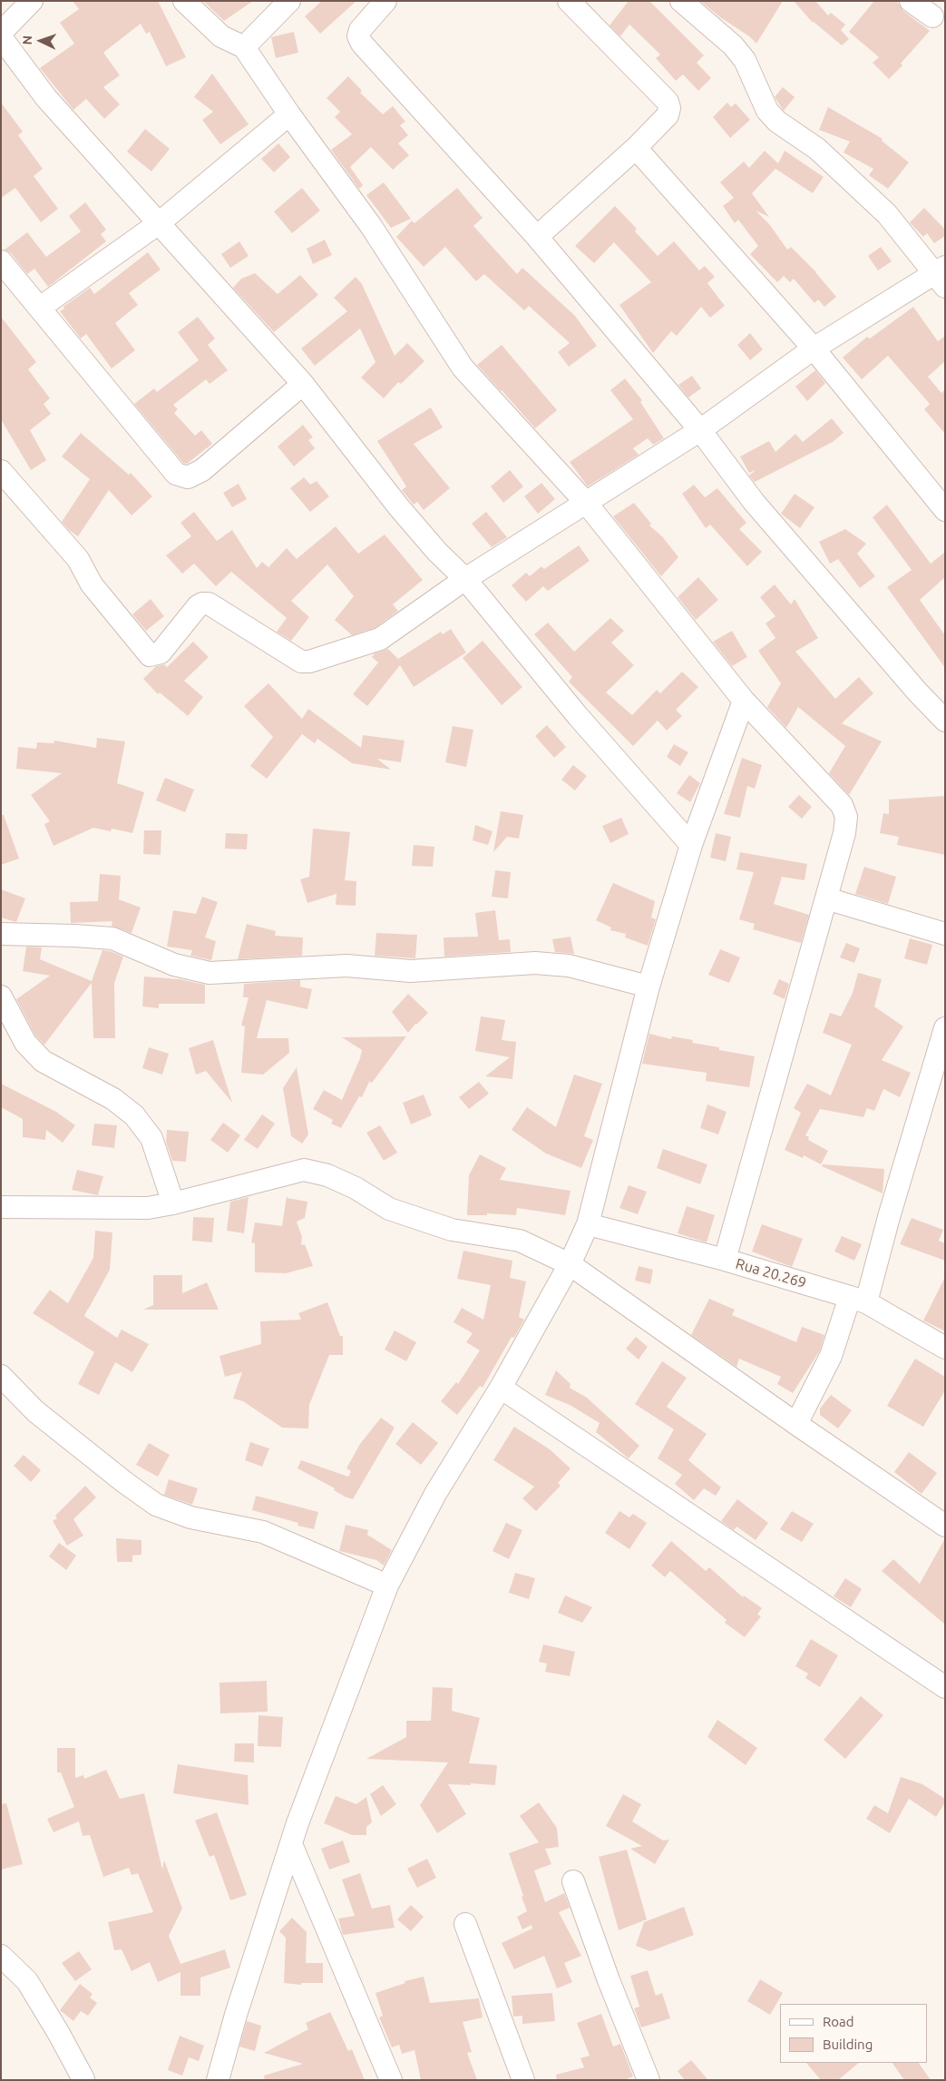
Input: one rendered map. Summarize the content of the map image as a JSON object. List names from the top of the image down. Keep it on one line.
{"streets":{"street":["Rua 20.269"]},"legend":["Road","Building"],"north":"left"}
